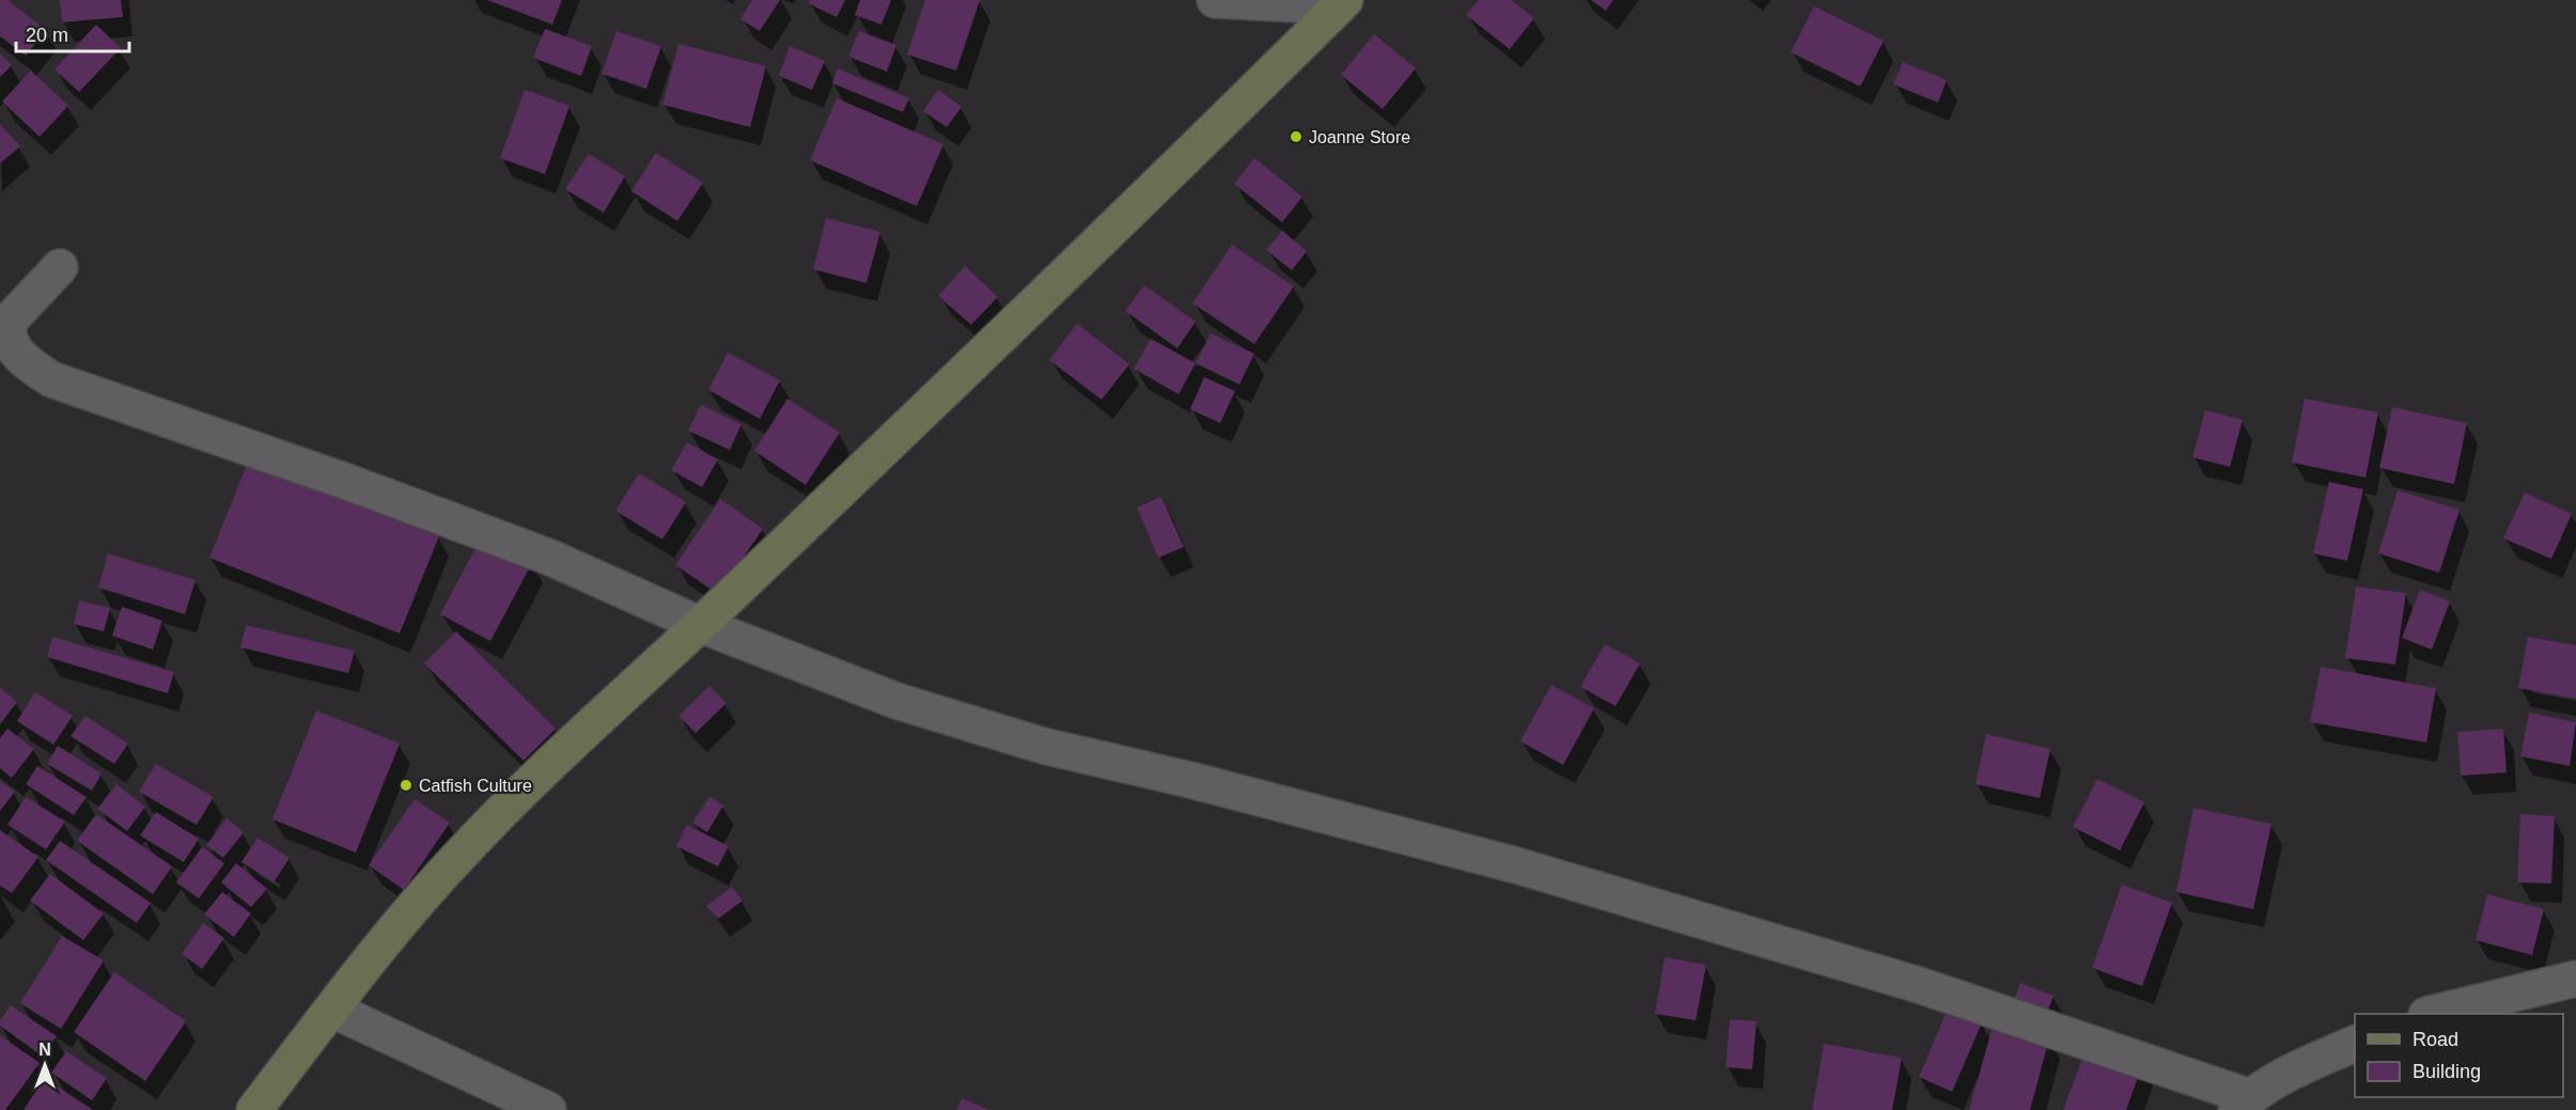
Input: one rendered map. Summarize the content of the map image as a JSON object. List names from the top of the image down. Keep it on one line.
{"places":["Joanne Store","Catfish Culture"],"legend":["Road","Building"],"scale_bar":"20 m","north":"top"}
